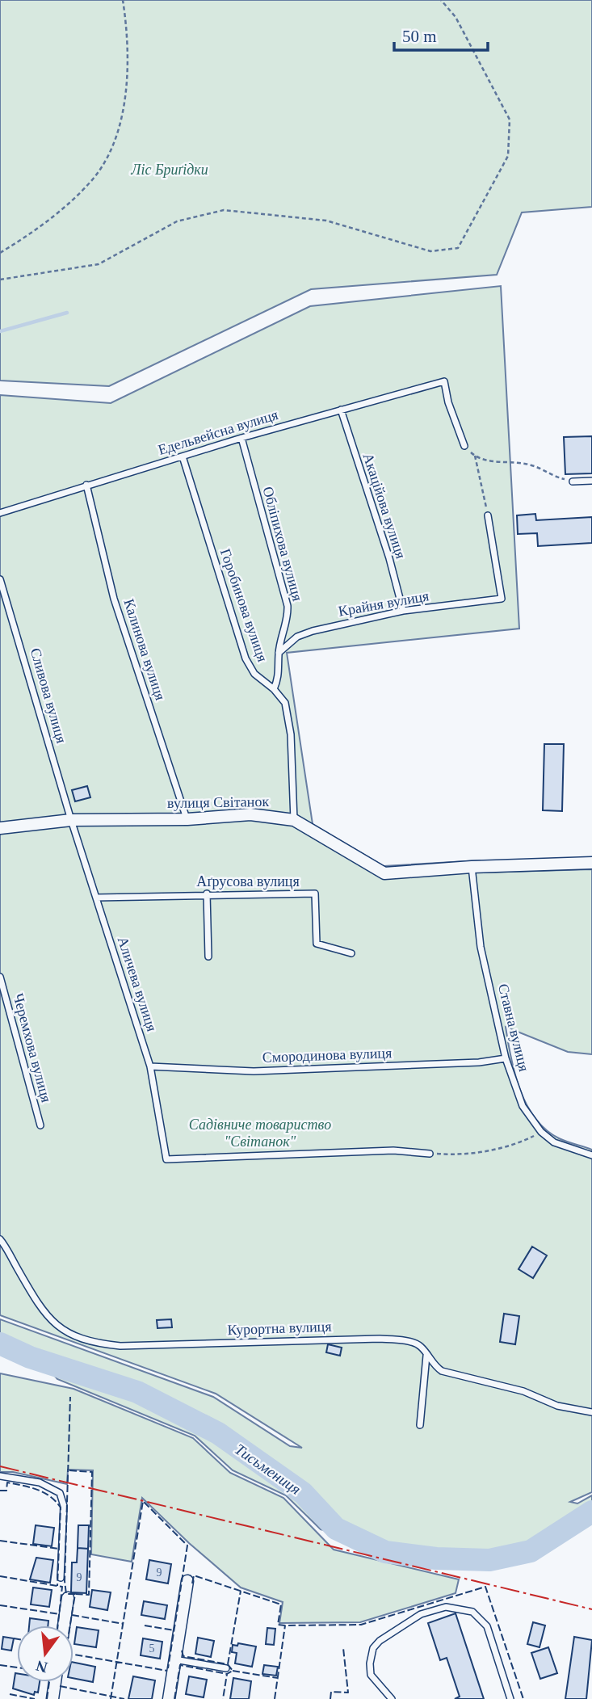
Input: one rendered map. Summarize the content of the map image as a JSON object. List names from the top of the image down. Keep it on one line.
{"streets":{"street":["вулиця Світанок"],"lane":["Едельвейсна вулиця","Акаційова вулиця","Обліпихова вулиця","Крайня вулиця","Горобинова вулиця","Калинова вулиця","Сливова вулиця","Аґрусова вулиця","Аличева вулиця","Ставна вулиця","Черемхова вулиця","Смородинова вулиця","Курортна вулиця"]},"crossings":[["Едельвейсна вулиця","Акаційова вулиця"],["Едельвейсна вулиця","Обліпихова вулиця"],["Едельвейсна вулиця","Горобинова вулиця"],["Едельвейсна вулиця","Калинова вулиця"],["Акаційова вулиця","Крайня вулиця"],["Обліпихова вулиця","Крайня вулиця"],["Обліпихова вулиця","Горобинова вулиця"],["Горобинова вулиця","вулиця Світанок"],["Калинова вулиця","вулиця Світанок"],["Сливова вулиця","вулиця Світанок"],["Сливова вулиця","Аличева вулиця"],["вулиця Світанок","Аличева вулиця"],["вулиця Світанок","Ставна вулиця"],["Аґрусова вулиця","Аличева вулиця"],["Аличева вулиця","Смородинова вулиця"],["Ставна вулиця","Смородинова вулиця"]],"water":["Тисьмениця"],"parks":["Ліс Бриґідки","Садівниче товариство \"Світанок\""],"house_numbers":["9","9","5"],"scale_bar":"50 m","north":"bottom"}
